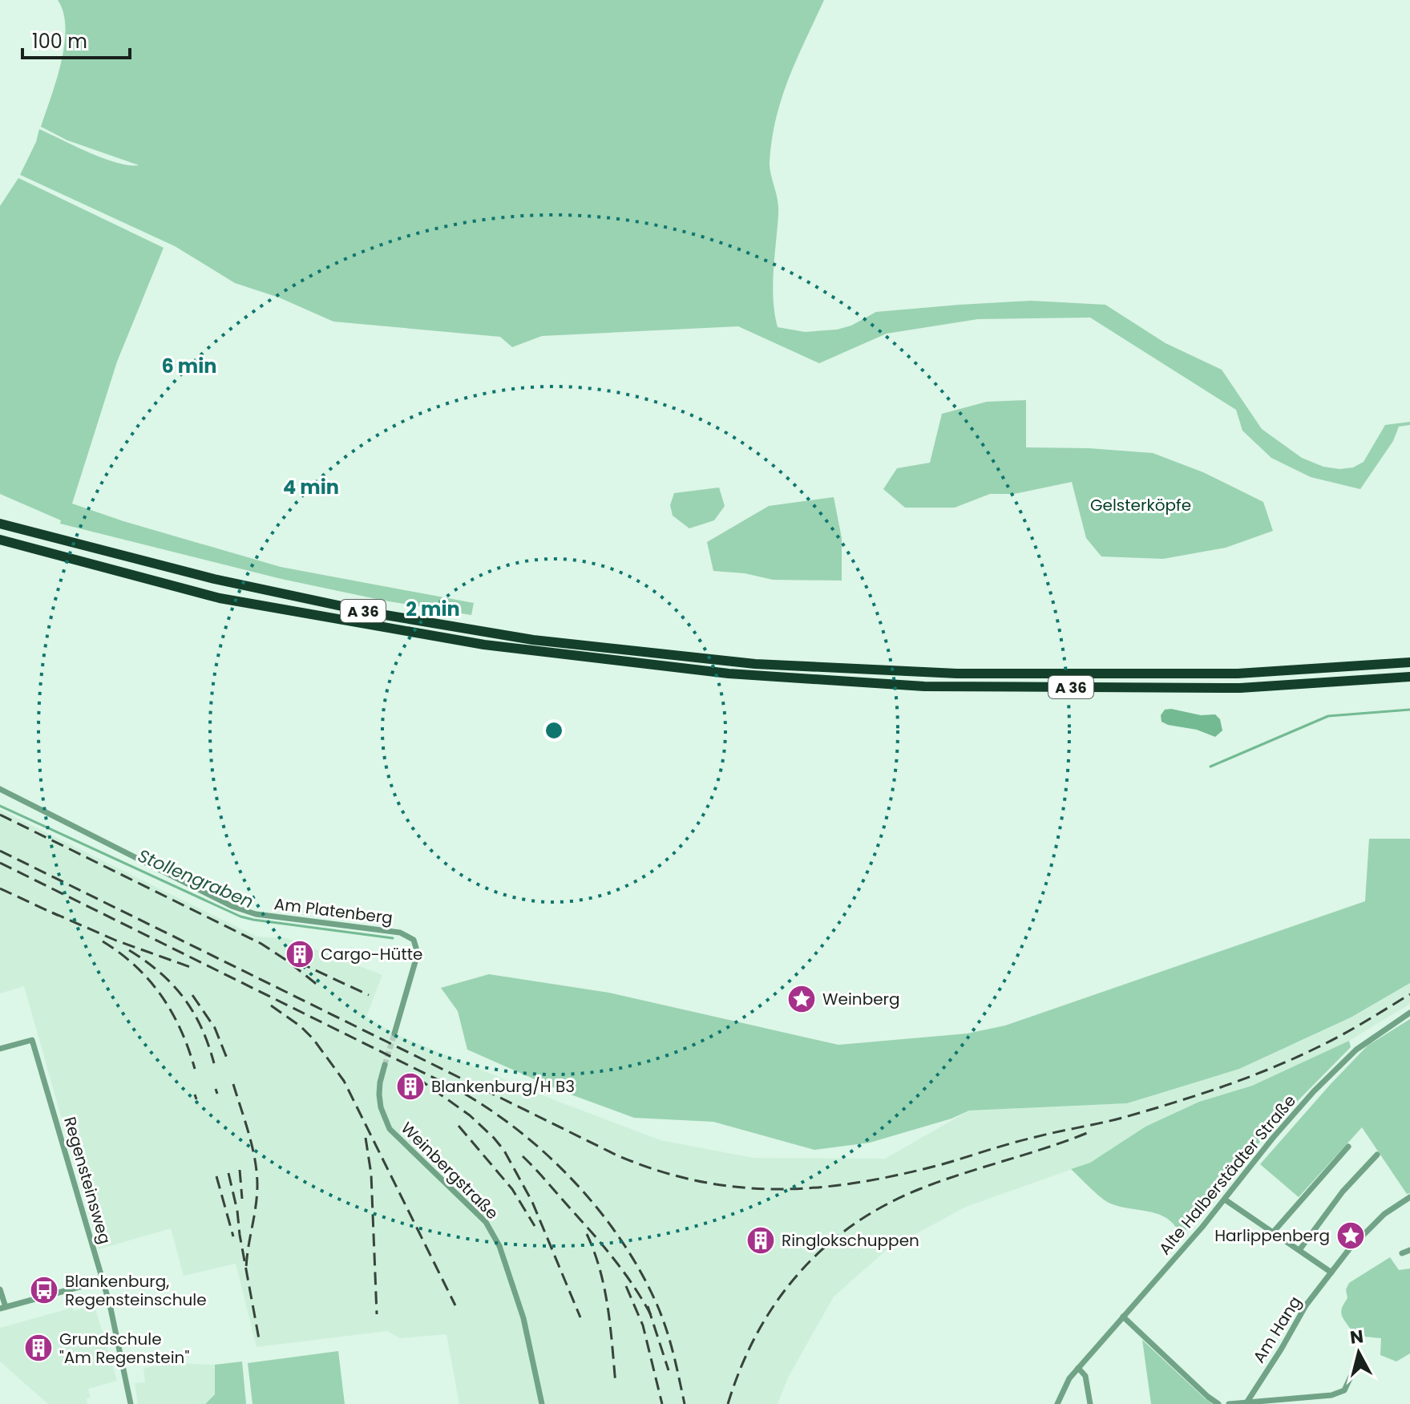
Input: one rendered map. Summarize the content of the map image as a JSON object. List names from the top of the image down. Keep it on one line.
{"streets":{"highway":["A 36"],"street":["Am Platenberg","Weinbergstraße","Alte Halberstädter Straße","Regensteinsweg","Am Hang"]},"water":["Stollengraben"],"parks":["Gelsterköpfe"],"places":{"building":["Cargo-Hütte","Blankenburg/H B3","Ringlokschuppen","Grundschule \"Am Regenstein\""],"place":["Weinberg","Harlippenberg"],"bus stop":["Blankenburg, Regensteinschule"]},"scale_bar":"100 m","north":"top","rings":["6 min","4 min","2 min"]}
